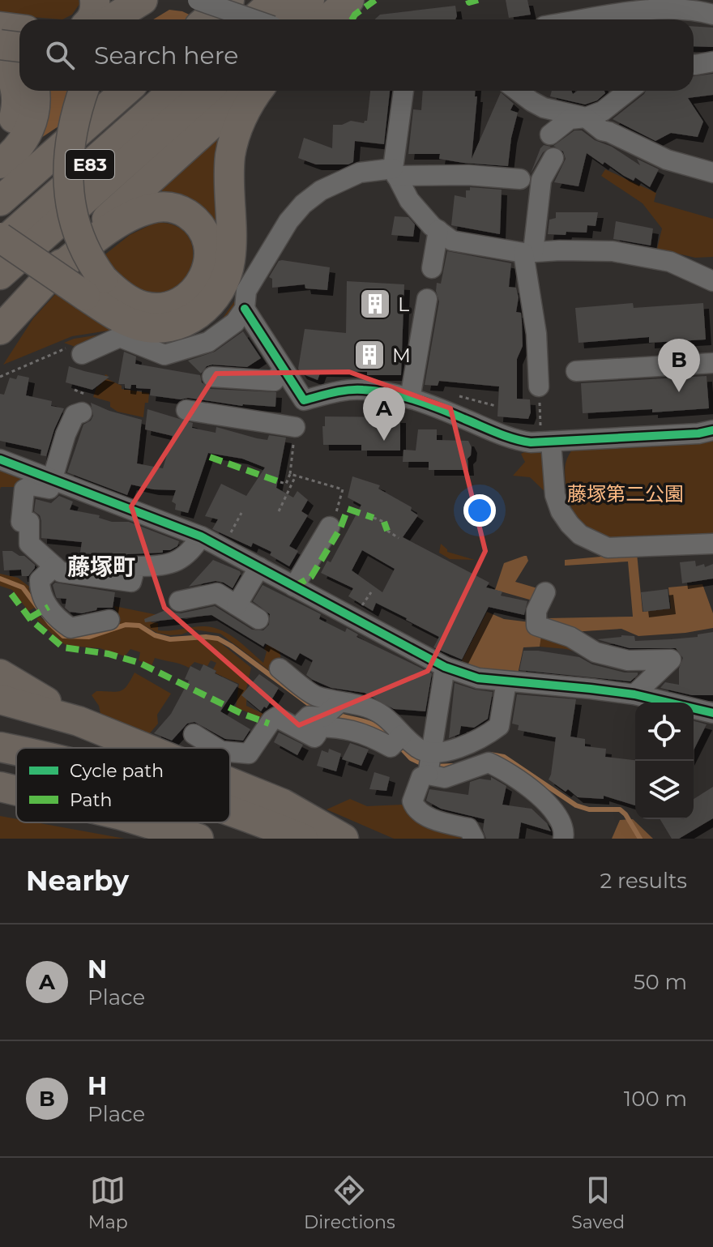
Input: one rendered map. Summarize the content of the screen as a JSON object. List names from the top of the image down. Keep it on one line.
{"streets":{"highway":["E83"]},"districts":["藤塚町"],"parks":["藤塚第二公園"],"places":{"building":["L","M"]},"legend":["Cycle path","Path"],"page":{"search":"Search here","pins":["B","A"],"heading":["Nearby","2 results"],"list":[{"mark":"A","name":"N","note":"Place","value":"50 m"},{"mark":"B","name":"H","note":"Place","value":"100 m"}],"nav":["Map","Directions","Saved"]}}
